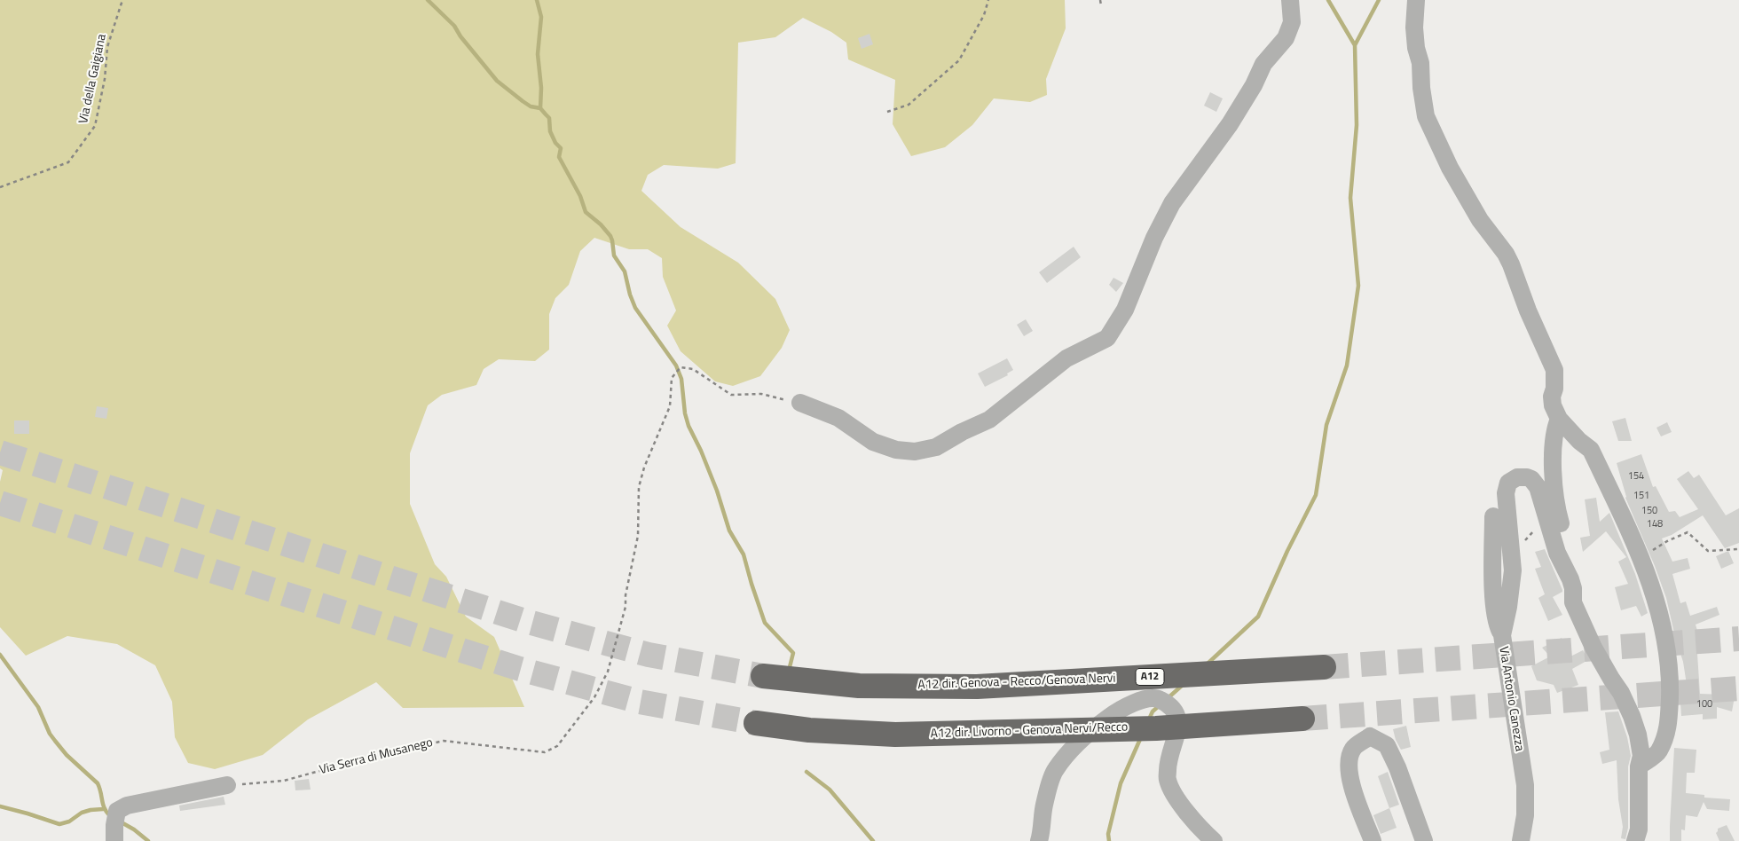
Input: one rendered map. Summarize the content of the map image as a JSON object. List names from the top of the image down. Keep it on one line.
{"streets":{"highway":["A12","A12 dir. Genova - Recco/Genova Nervi","A12 dir. Livorno - Genova Nervi/Recco"],"street":["Via Antonio Canezza"],"path":["Via della Gaigiana","Via Serra di Musanego"]},"house_numbers":["154","151","150","148","100"]}
